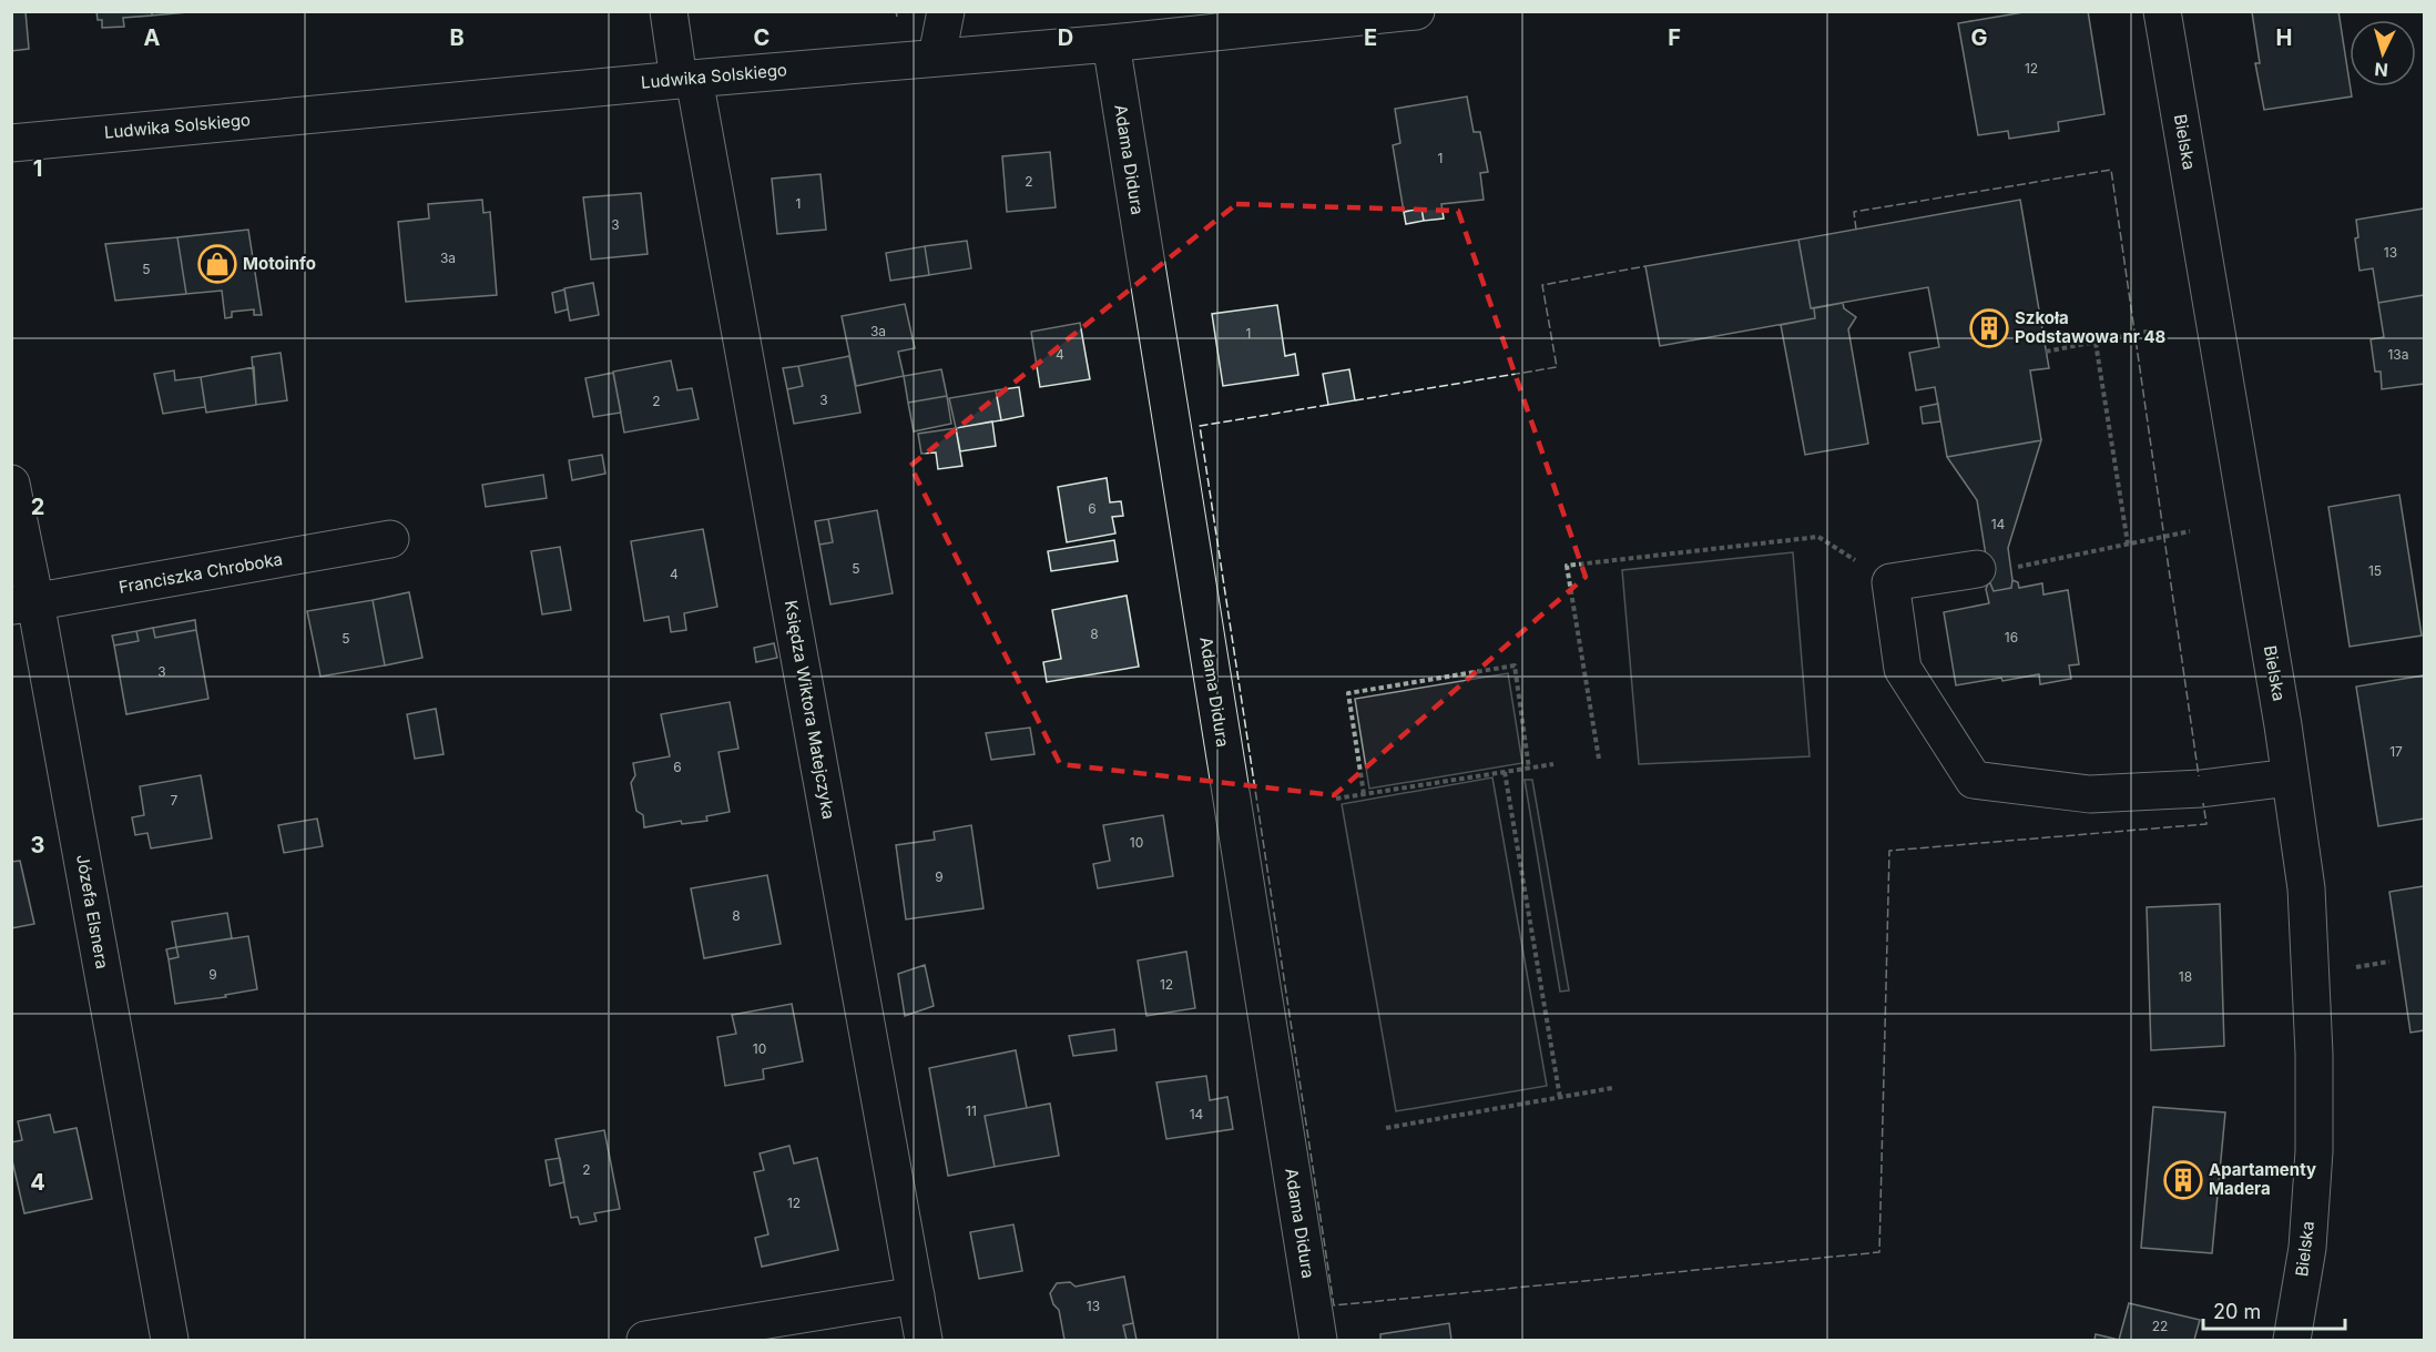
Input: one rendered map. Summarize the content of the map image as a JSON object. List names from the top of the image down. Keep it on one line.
{"streets":{"street":["Ludwika Solskiego","Bielska","Adama Didura","Franciszka Chroboka","Księdza Wiktora Matejczyka","Józefa Elsnera"]},"crossings":[["Ludwika Solskiego","Adama Didura"],["Ludwika Solskiego","Księdza Wiktora Matejczyka"],["Franciszka Chroboka","Józefa Elsnera"]],"places":{"shop":["Motoinfo"],"building":["Szkoła Podstawowa nr 48","Apartamenty Madera"]},"house_numbers":["12","1","2","1","3","13","3a","5","3a","1","4","13a","3","2","6","14","5","15","4","8","16","5","3","17","6","7","10","9","8","9","18","12","10","11","14","2","12","13","22"],"scale_bar":"20 m","north":"bottom","grid":{"columns":["A","B","C","D","E","F","G","H"],"rows":["1","2","3","4"]}}
